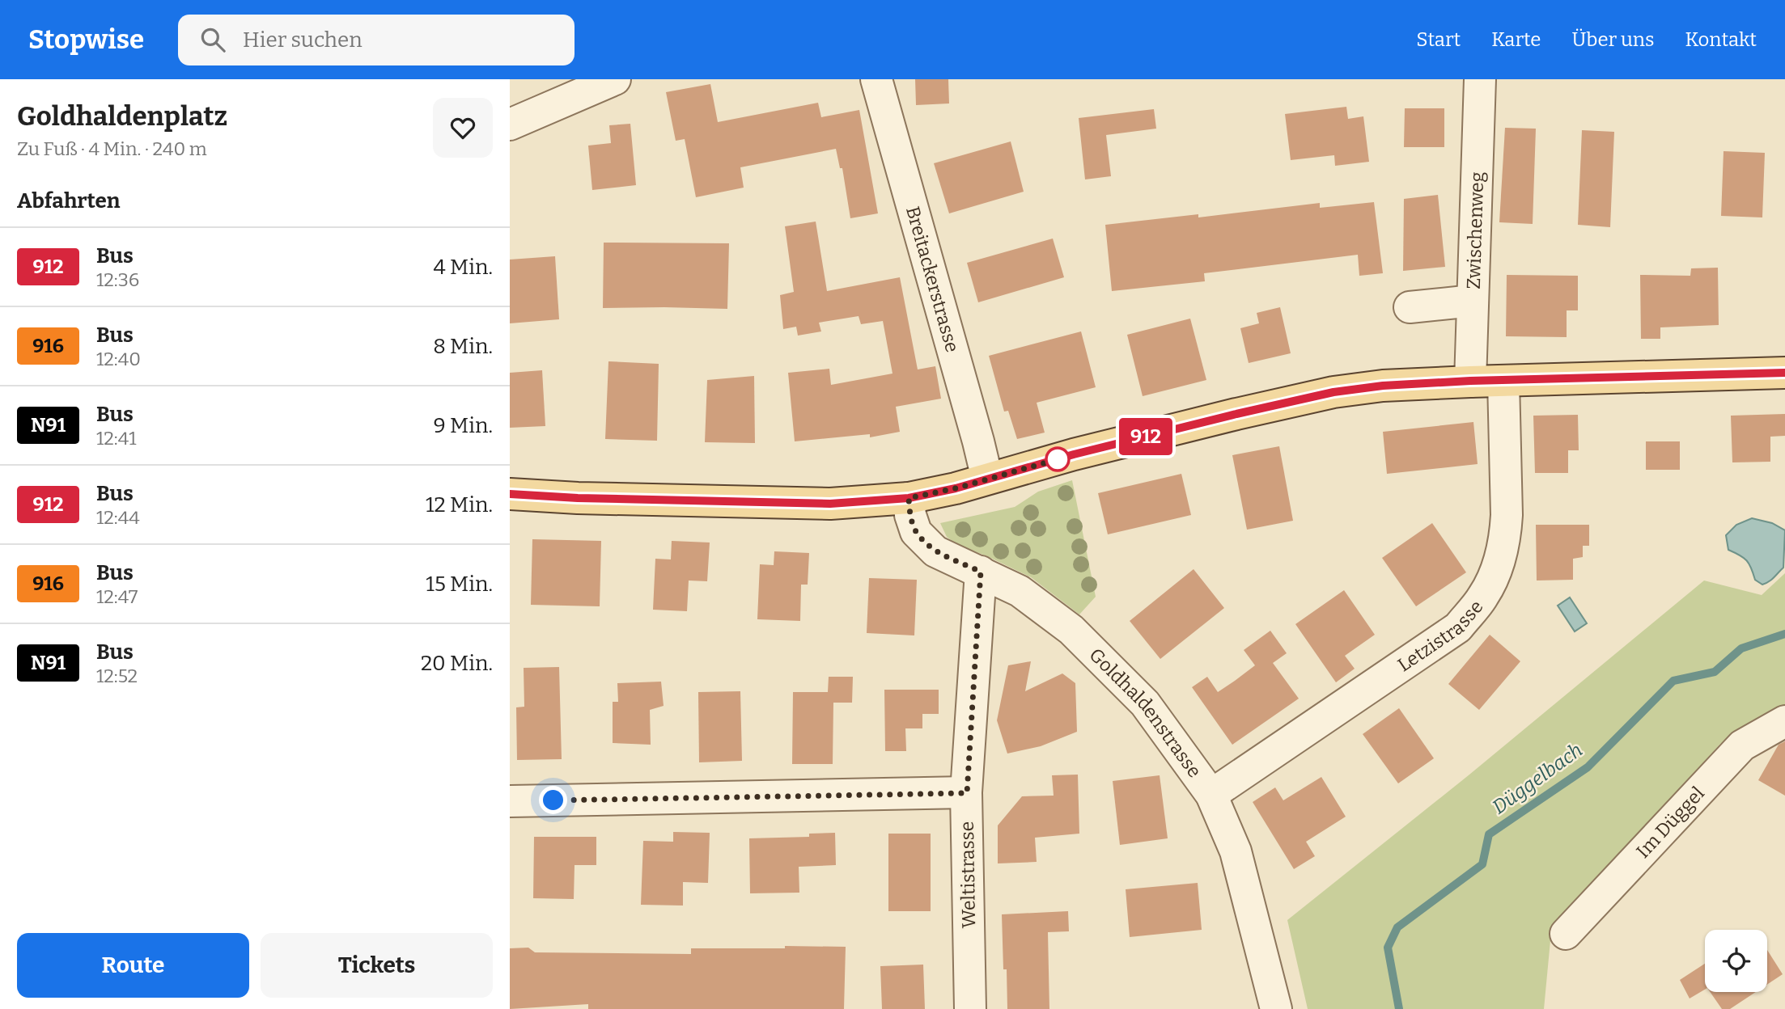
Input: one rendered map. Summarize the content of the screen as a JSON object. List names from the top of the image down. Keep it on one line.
{"streets":{"street":["Zwischenweg","Breitackerstrasse","Letzistrasse","Goldhaldenstrasse","Im Düggel","Weltistrasse"]},"crossings":[["Letzistrasse","Goldhaldenstrasse"],["Goldhaldenstrasse","Weltistrasse"]],"water":["Düggelbach"],"lines":["bus line 912"],"page":{"header":"Stopwise","search":"Hier suchen","nav":["Start","Karte","Über uns","Kontakt"],"heading":[["Goldhaldenplatz","Zu Fuß · 4 Min. · 240 m"],"Abfahrten"],"on_map":"912","list":[{"mark":"912","name":"Bus","note":"12:36","value":"4 Min."},{"mark":"916","name":"Bus","note":"12:40","value":"8 Min."},{"mark":"N91","name":"Bus","note":"12:41","value":"9 Min."},{"mark":"912","name":"Bus","note":"12:44","value":"12 Min."},{"mark":"916","name":"Bus","note":"12:47","value":"15 Min."},{"mark":"N91","name":"Bus","note":"12:52","value":"20 Min."}],"buttons":["Route","Tickets"]}}
